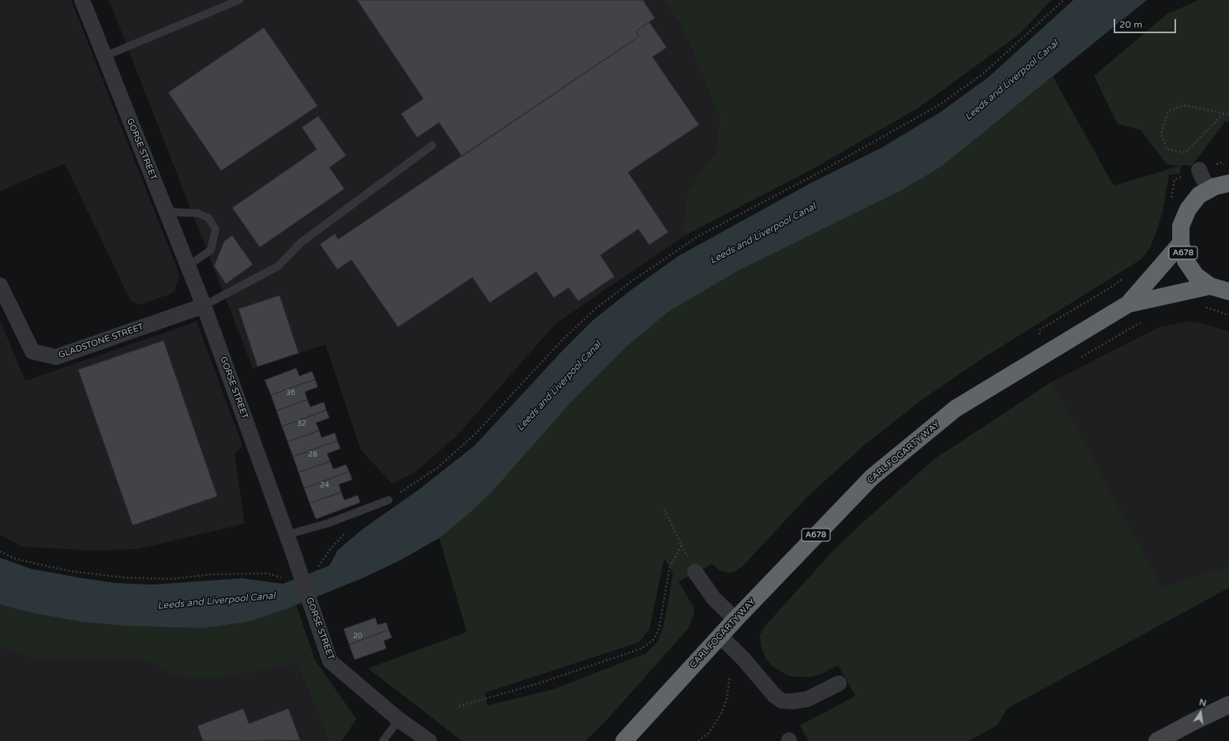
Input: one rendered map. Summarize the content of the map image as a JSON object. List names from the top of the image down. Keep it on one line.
{"streets":{"highway":["A678","CARL FOGARTY WAY"],"street":["GORSE STREET","GLADSTONE STREET"]},"crossings":[["GORSE STREET","GLADSTONE STREET"],["A678","CARL FOGARTY WAY"]],"water":["Leeds and Liverpool Canal"],"house_numbers":["36","32","28","24","20"],"scale_bar":"20 m","north":"top"}
